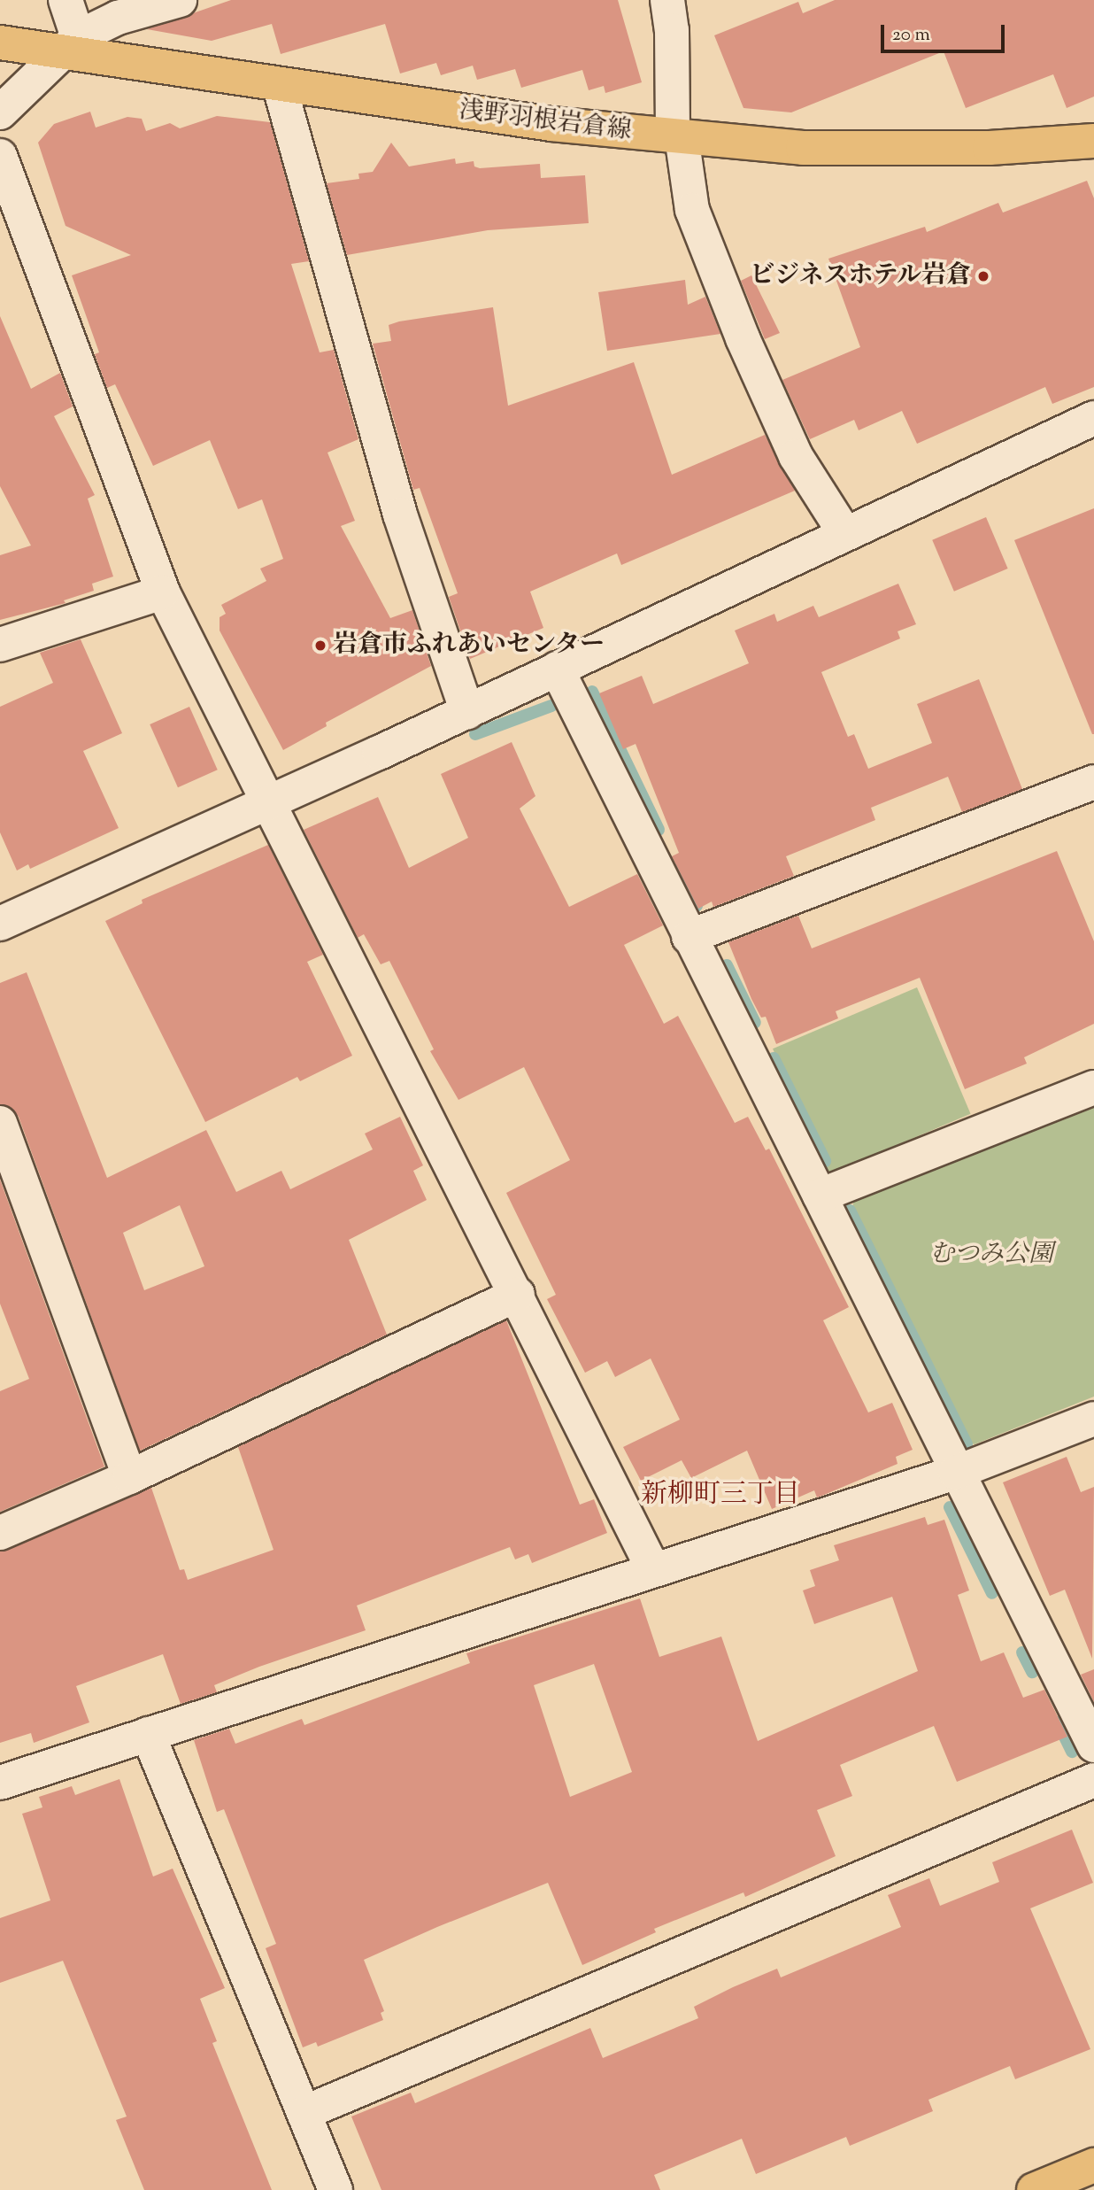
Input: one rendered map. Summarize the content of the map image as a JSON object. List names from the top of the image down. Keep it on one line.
{"streets":{"main road":["浅野羽根岩倉線"]},"districts":["新柳町三丁目"],"parks":["むつみ公園"],"places":["ビジネスホテル岩倉","岩倉市ふれあいセンター"],"scale_bar":"20 m"}
